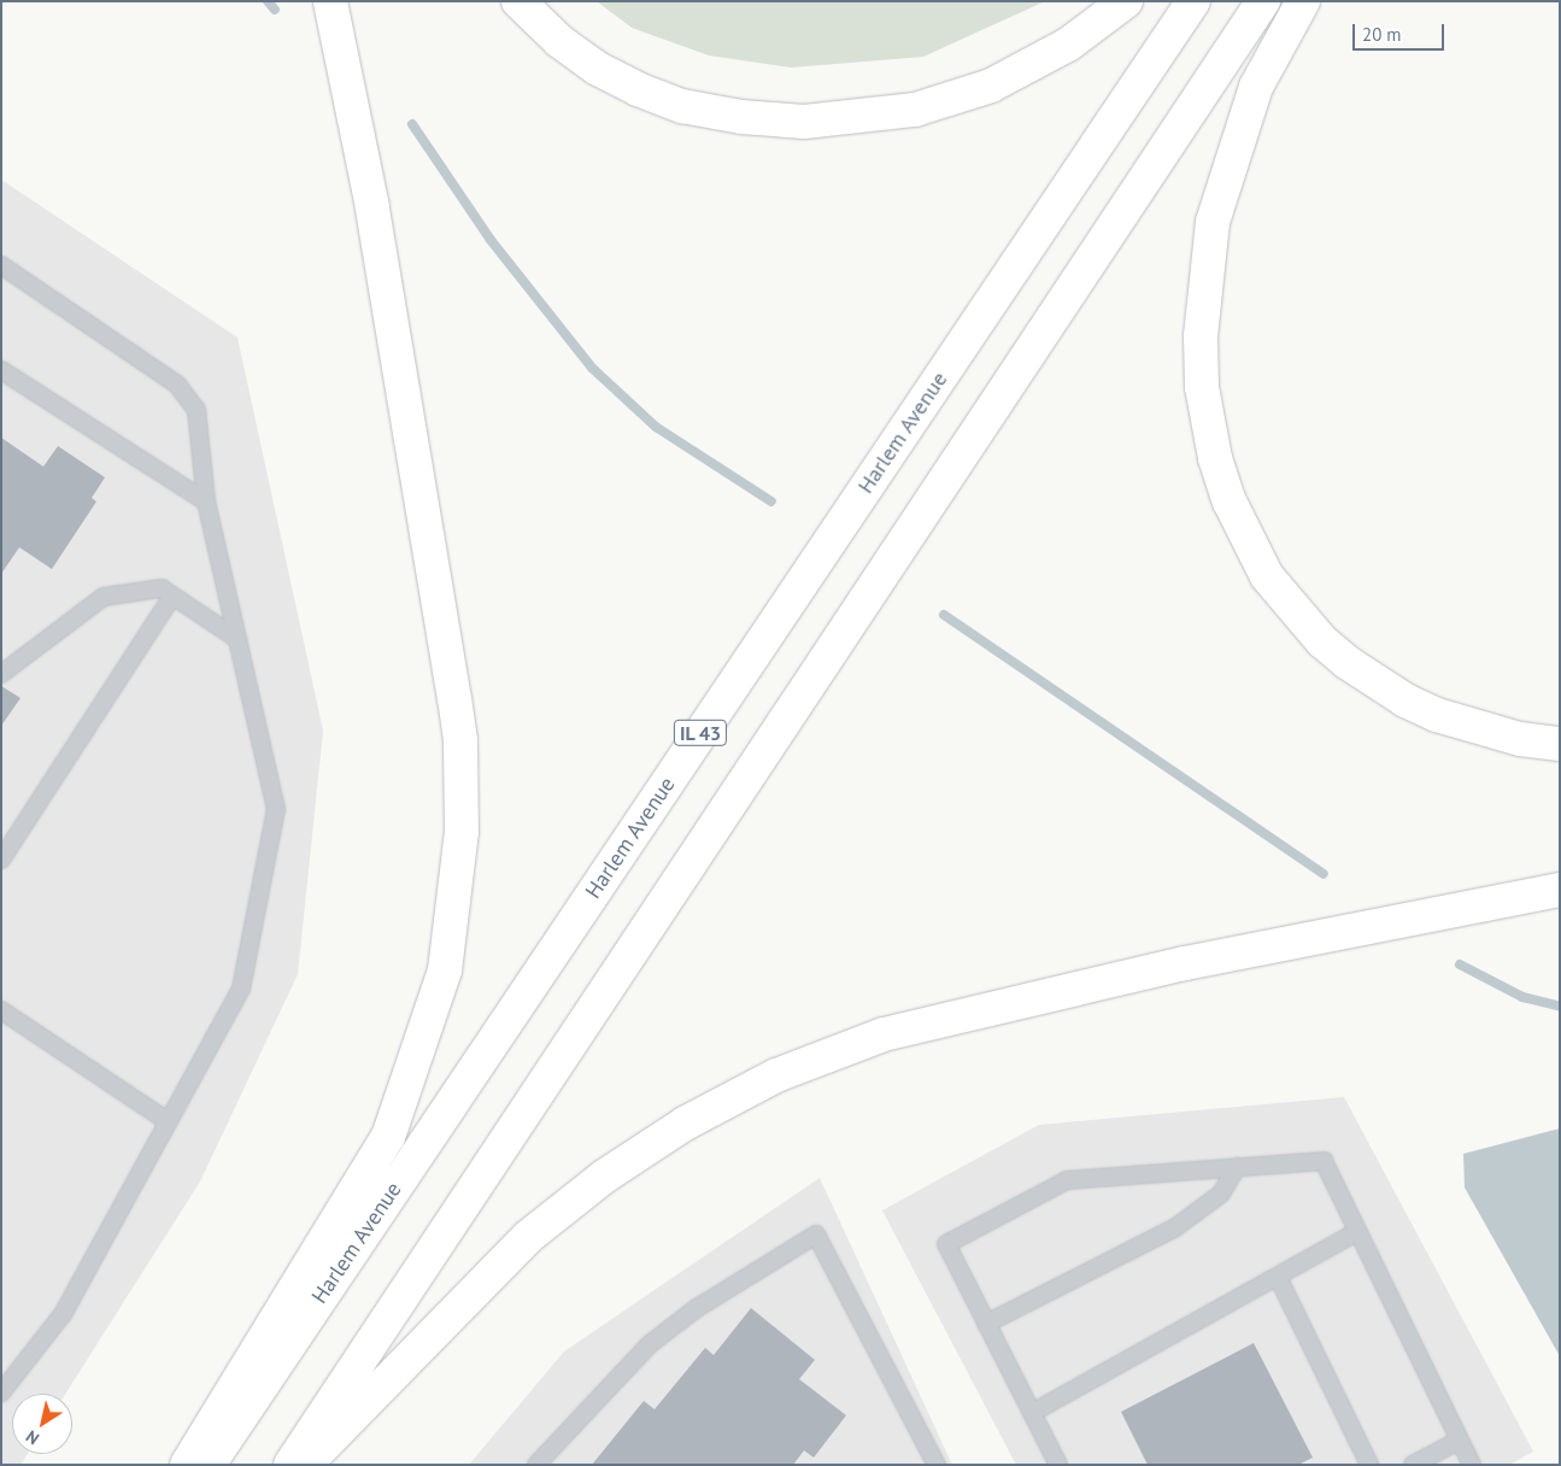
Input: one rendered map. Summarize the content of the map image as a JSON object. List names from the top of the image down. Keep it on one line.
{"streets":{"main road":["Harlem Avenue","IL 43"]},"scale_bar":"20 m","north":"bottom left"}
